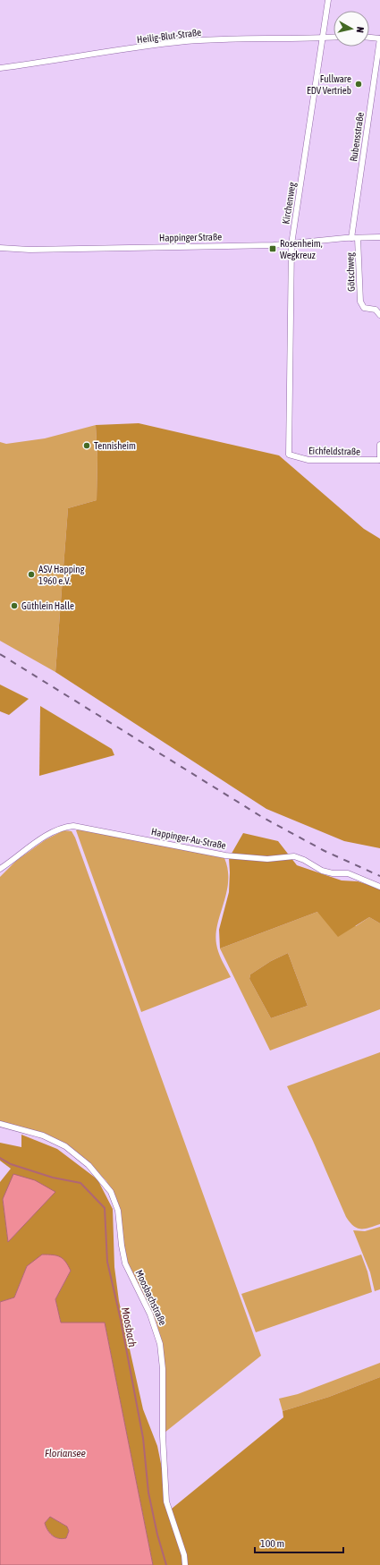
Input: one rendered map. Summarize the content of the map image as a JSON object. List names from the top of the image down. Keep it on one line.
{"streets":{"street":["Heilig-Blut-Straße","Rubensstraße","Kirchenweg","Happinger Straße","Götschweg","Eichfeldstraße","Happinger-Au-Straße","Moosbachstraße"]},"crossings":[["Heilig-Blut-Straße","Kirchenweg"],["Rubensstraße","Happinger Straße"],["Kirchenweg","Happinger Straße"],["Kirchenweg","Eichfeldstraße"],["Happinger Straße","Götschweg"]],"water":["Moosbach","Floriansee"],"places":{"other":["Fullware EDV Vertrieb","Tennisheim","ASV Happing 1960 e.V.","Güthlein Halle"],"transit":["Rosenheim, Wegkreuz"]},"scale_bar":"100 m","north":"right"}
